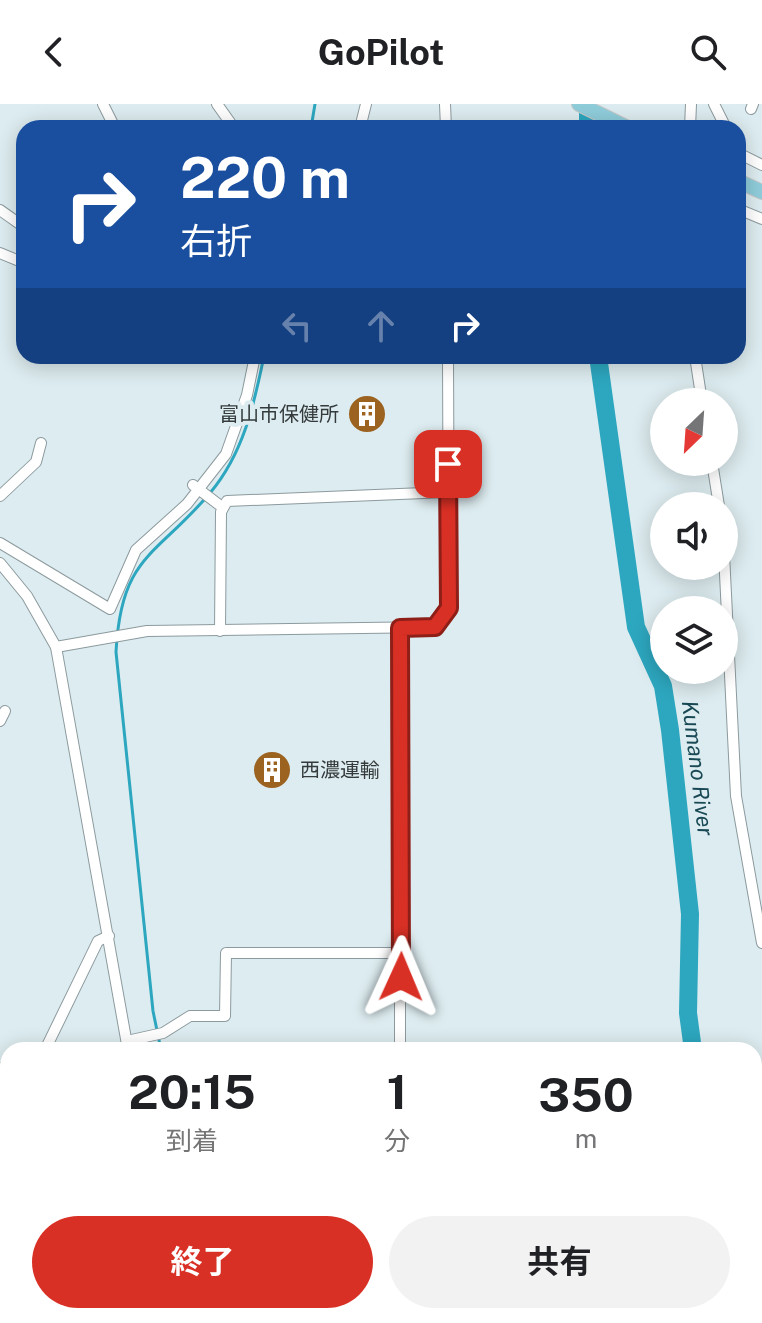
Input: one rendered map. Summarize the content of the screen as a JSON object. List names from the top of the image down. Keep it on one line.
{"water":["Kumano River"],"places":{"building":["富山市保健所","西濃運輸"]},"north":"bottom left","page":{"header":"GoPilot","turn":["220 m","右折"],"eta":["20:15","到着","1","分","350","m"],"buttons":["終了","共有"]}}
